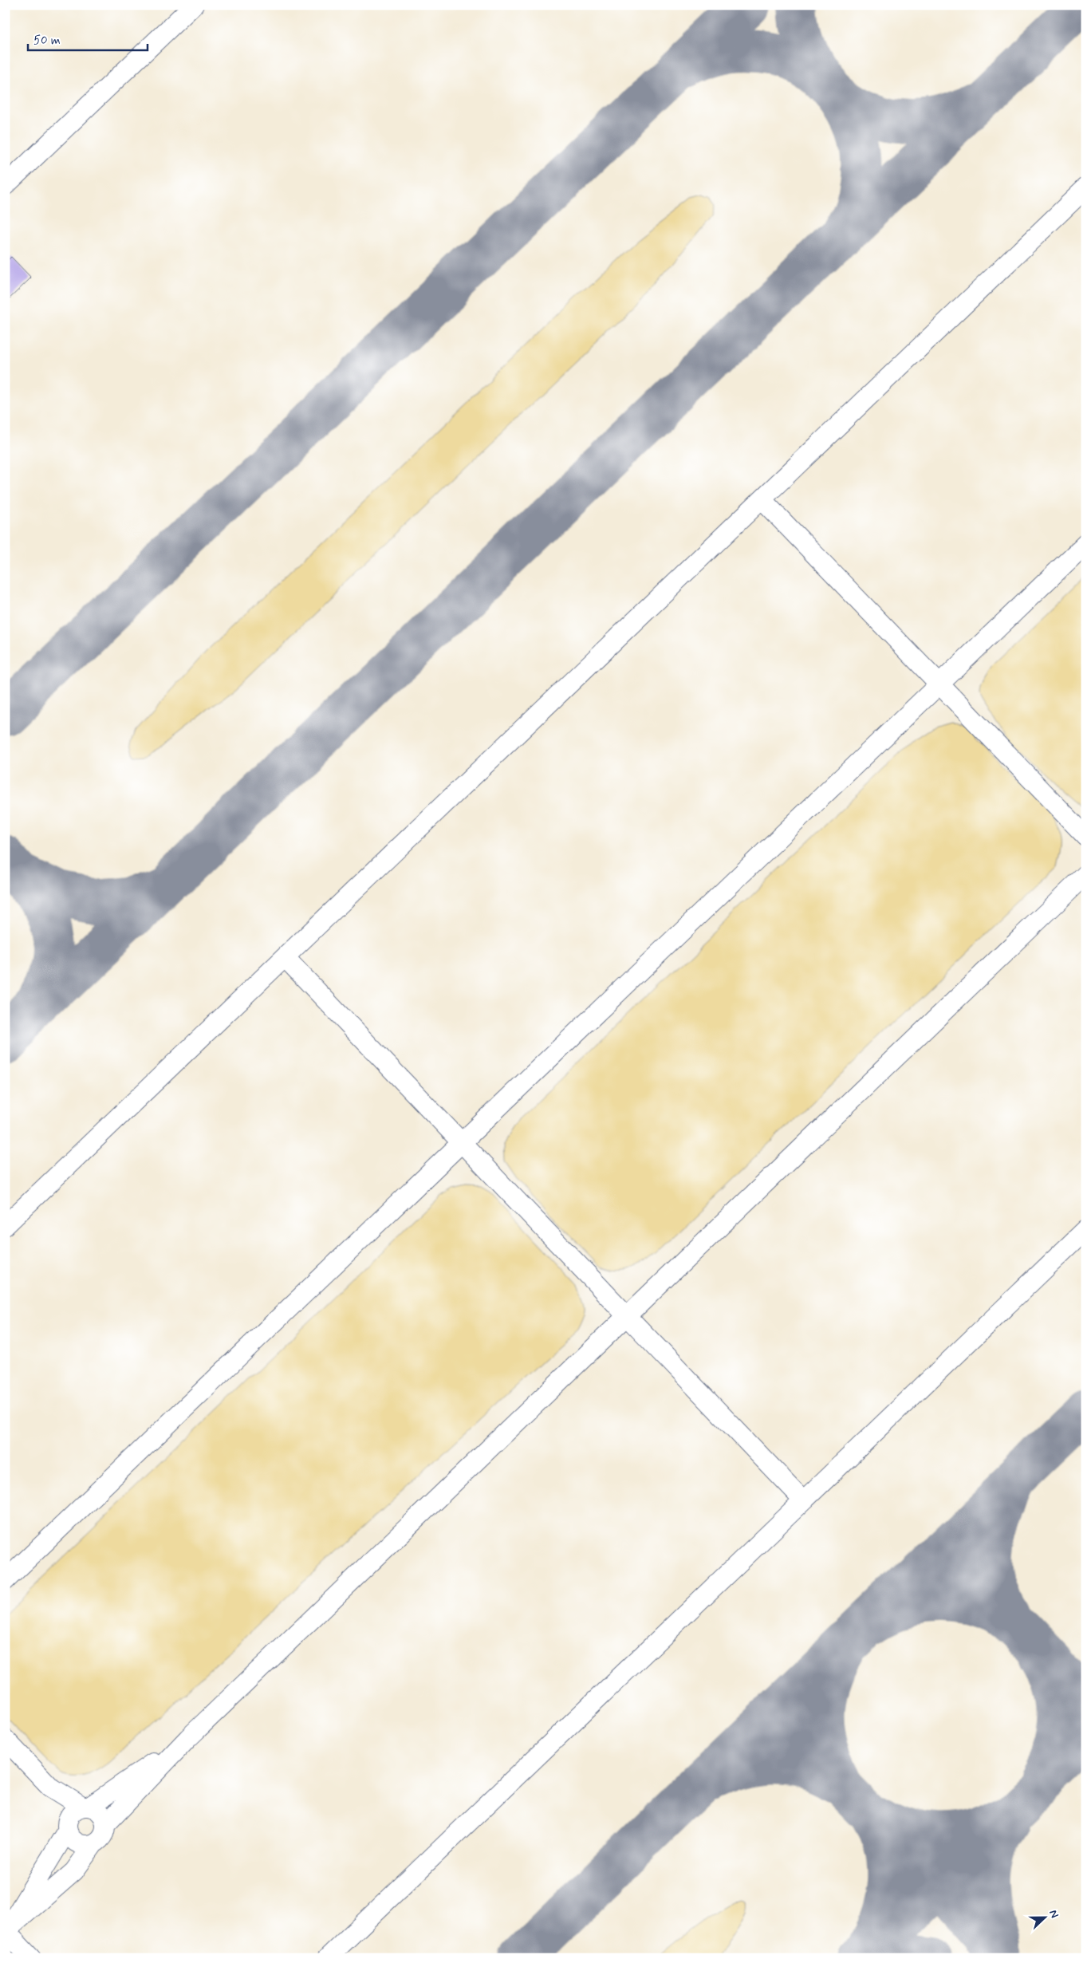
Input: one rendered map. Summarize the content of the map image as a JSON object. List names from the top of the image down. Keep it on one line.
{"scale_bar":"50 m","north":"right"}
